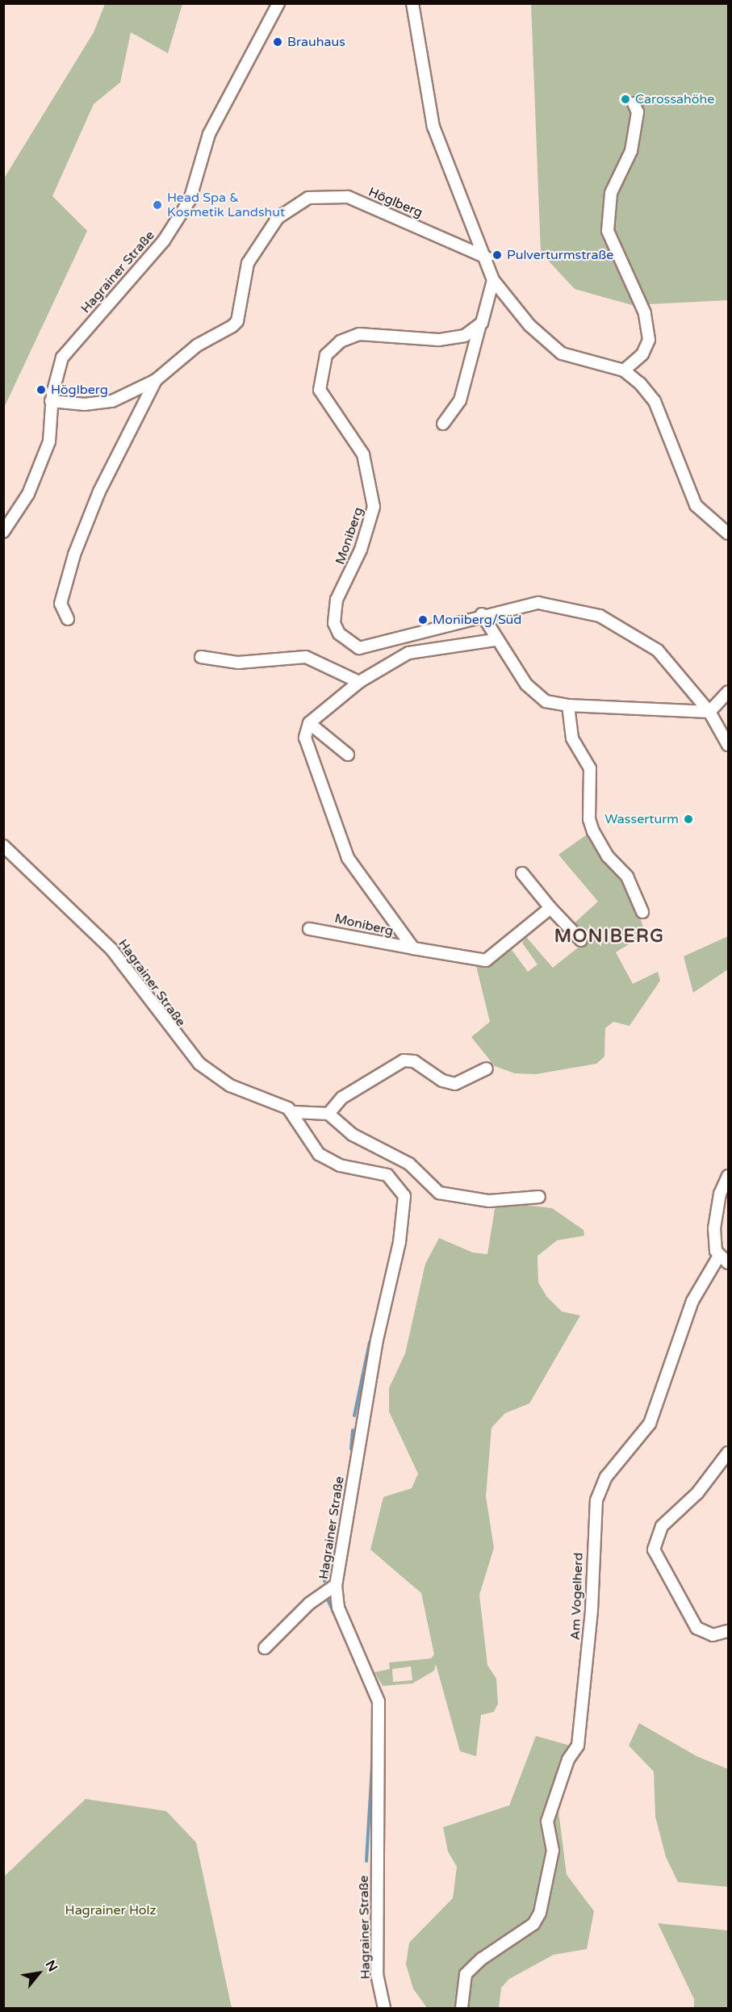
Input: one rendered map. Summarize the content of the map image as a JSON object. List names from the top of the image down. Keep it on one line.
{"streets":{"street":["Höglberg","Hagrainer Straße","Moniberg","Am Vogelherd"]},"crossings":[["Höglberg","Hagrainer Straße"]],"districts":["MONIBERG"],"parks":["Hagrainer Holz"],"places":["Brauhaus","Carossahöhe","Head Spa & Kosmetik Landshut","Pulverturmstraße","Höglberg","Moniberg/Süd","Wasserturm"],"north":"top right"}
